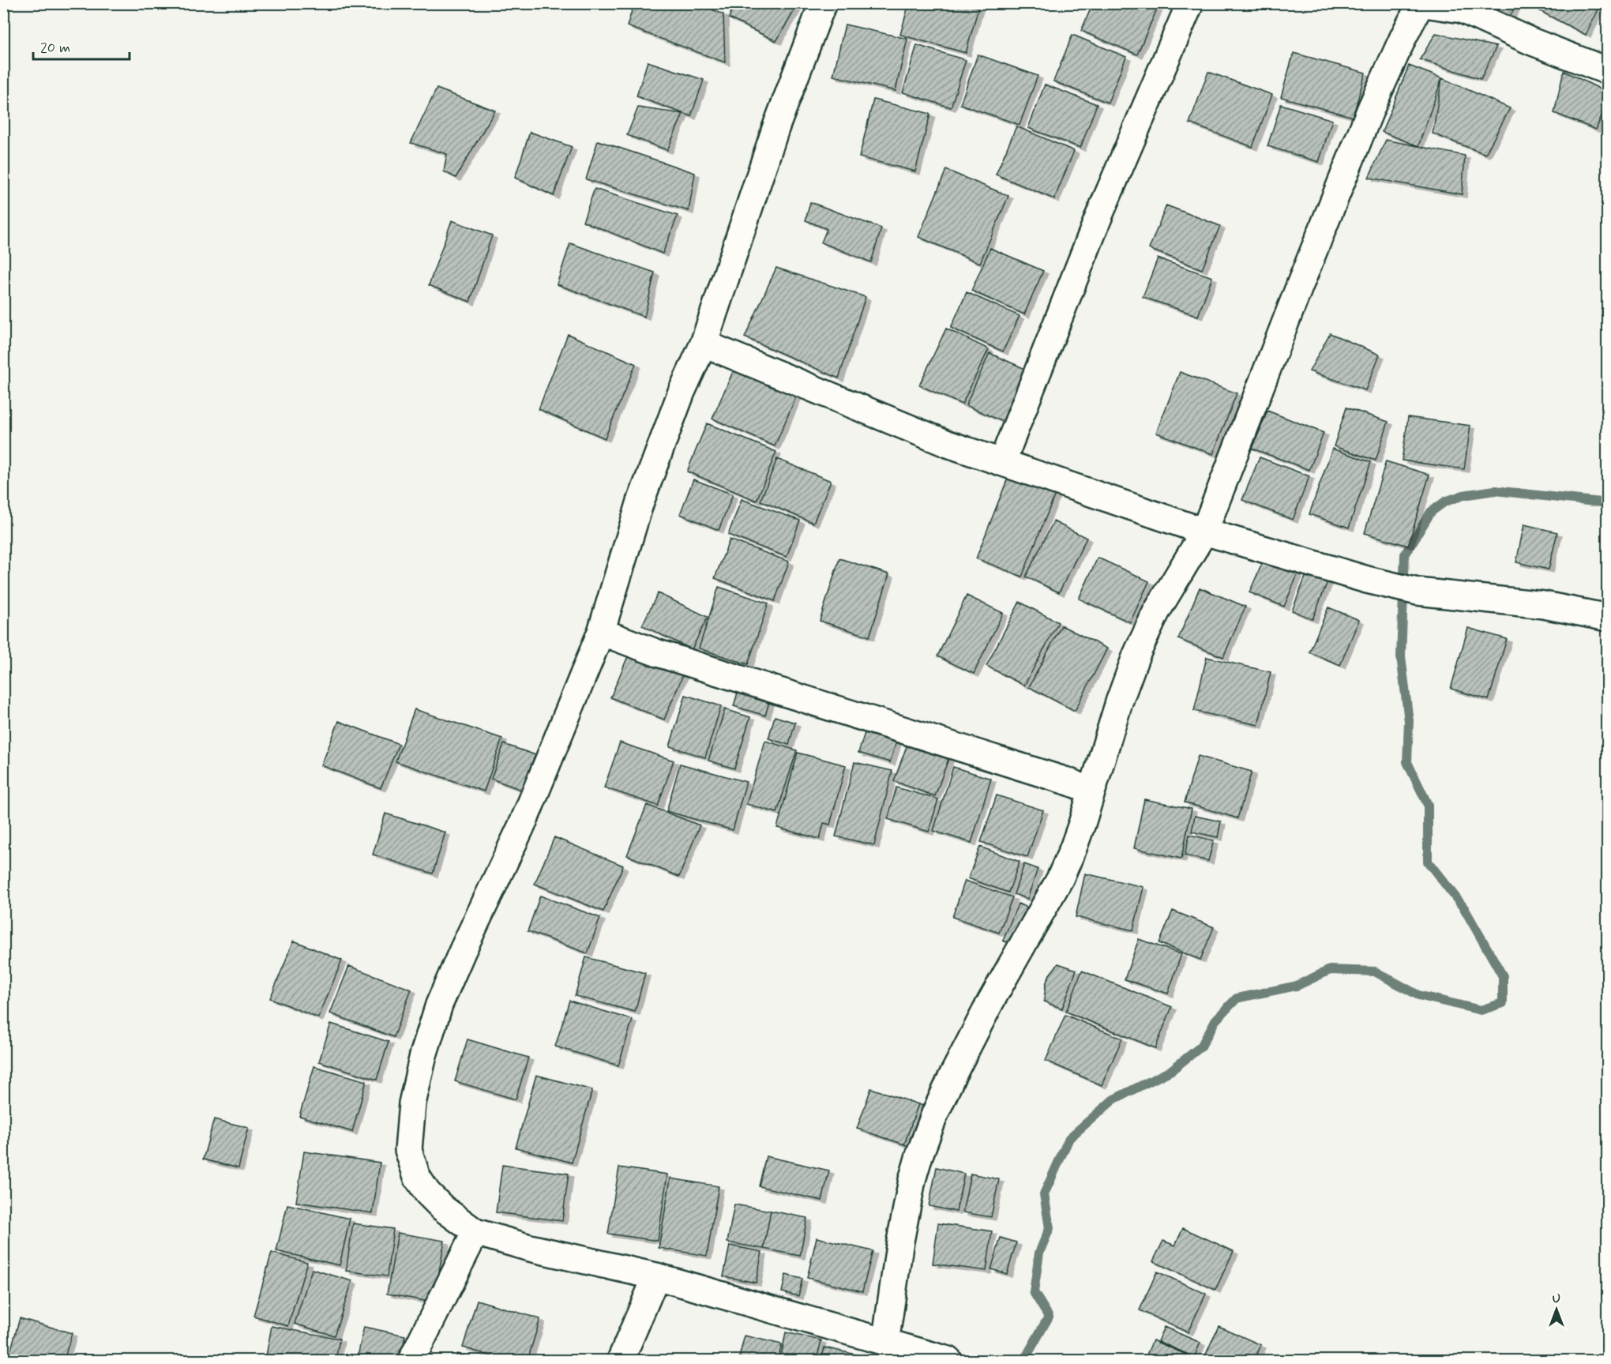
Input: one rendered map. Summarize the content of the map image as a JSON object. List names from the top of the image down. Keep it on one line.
{"scale_bar":"20 m","north":"top"}
